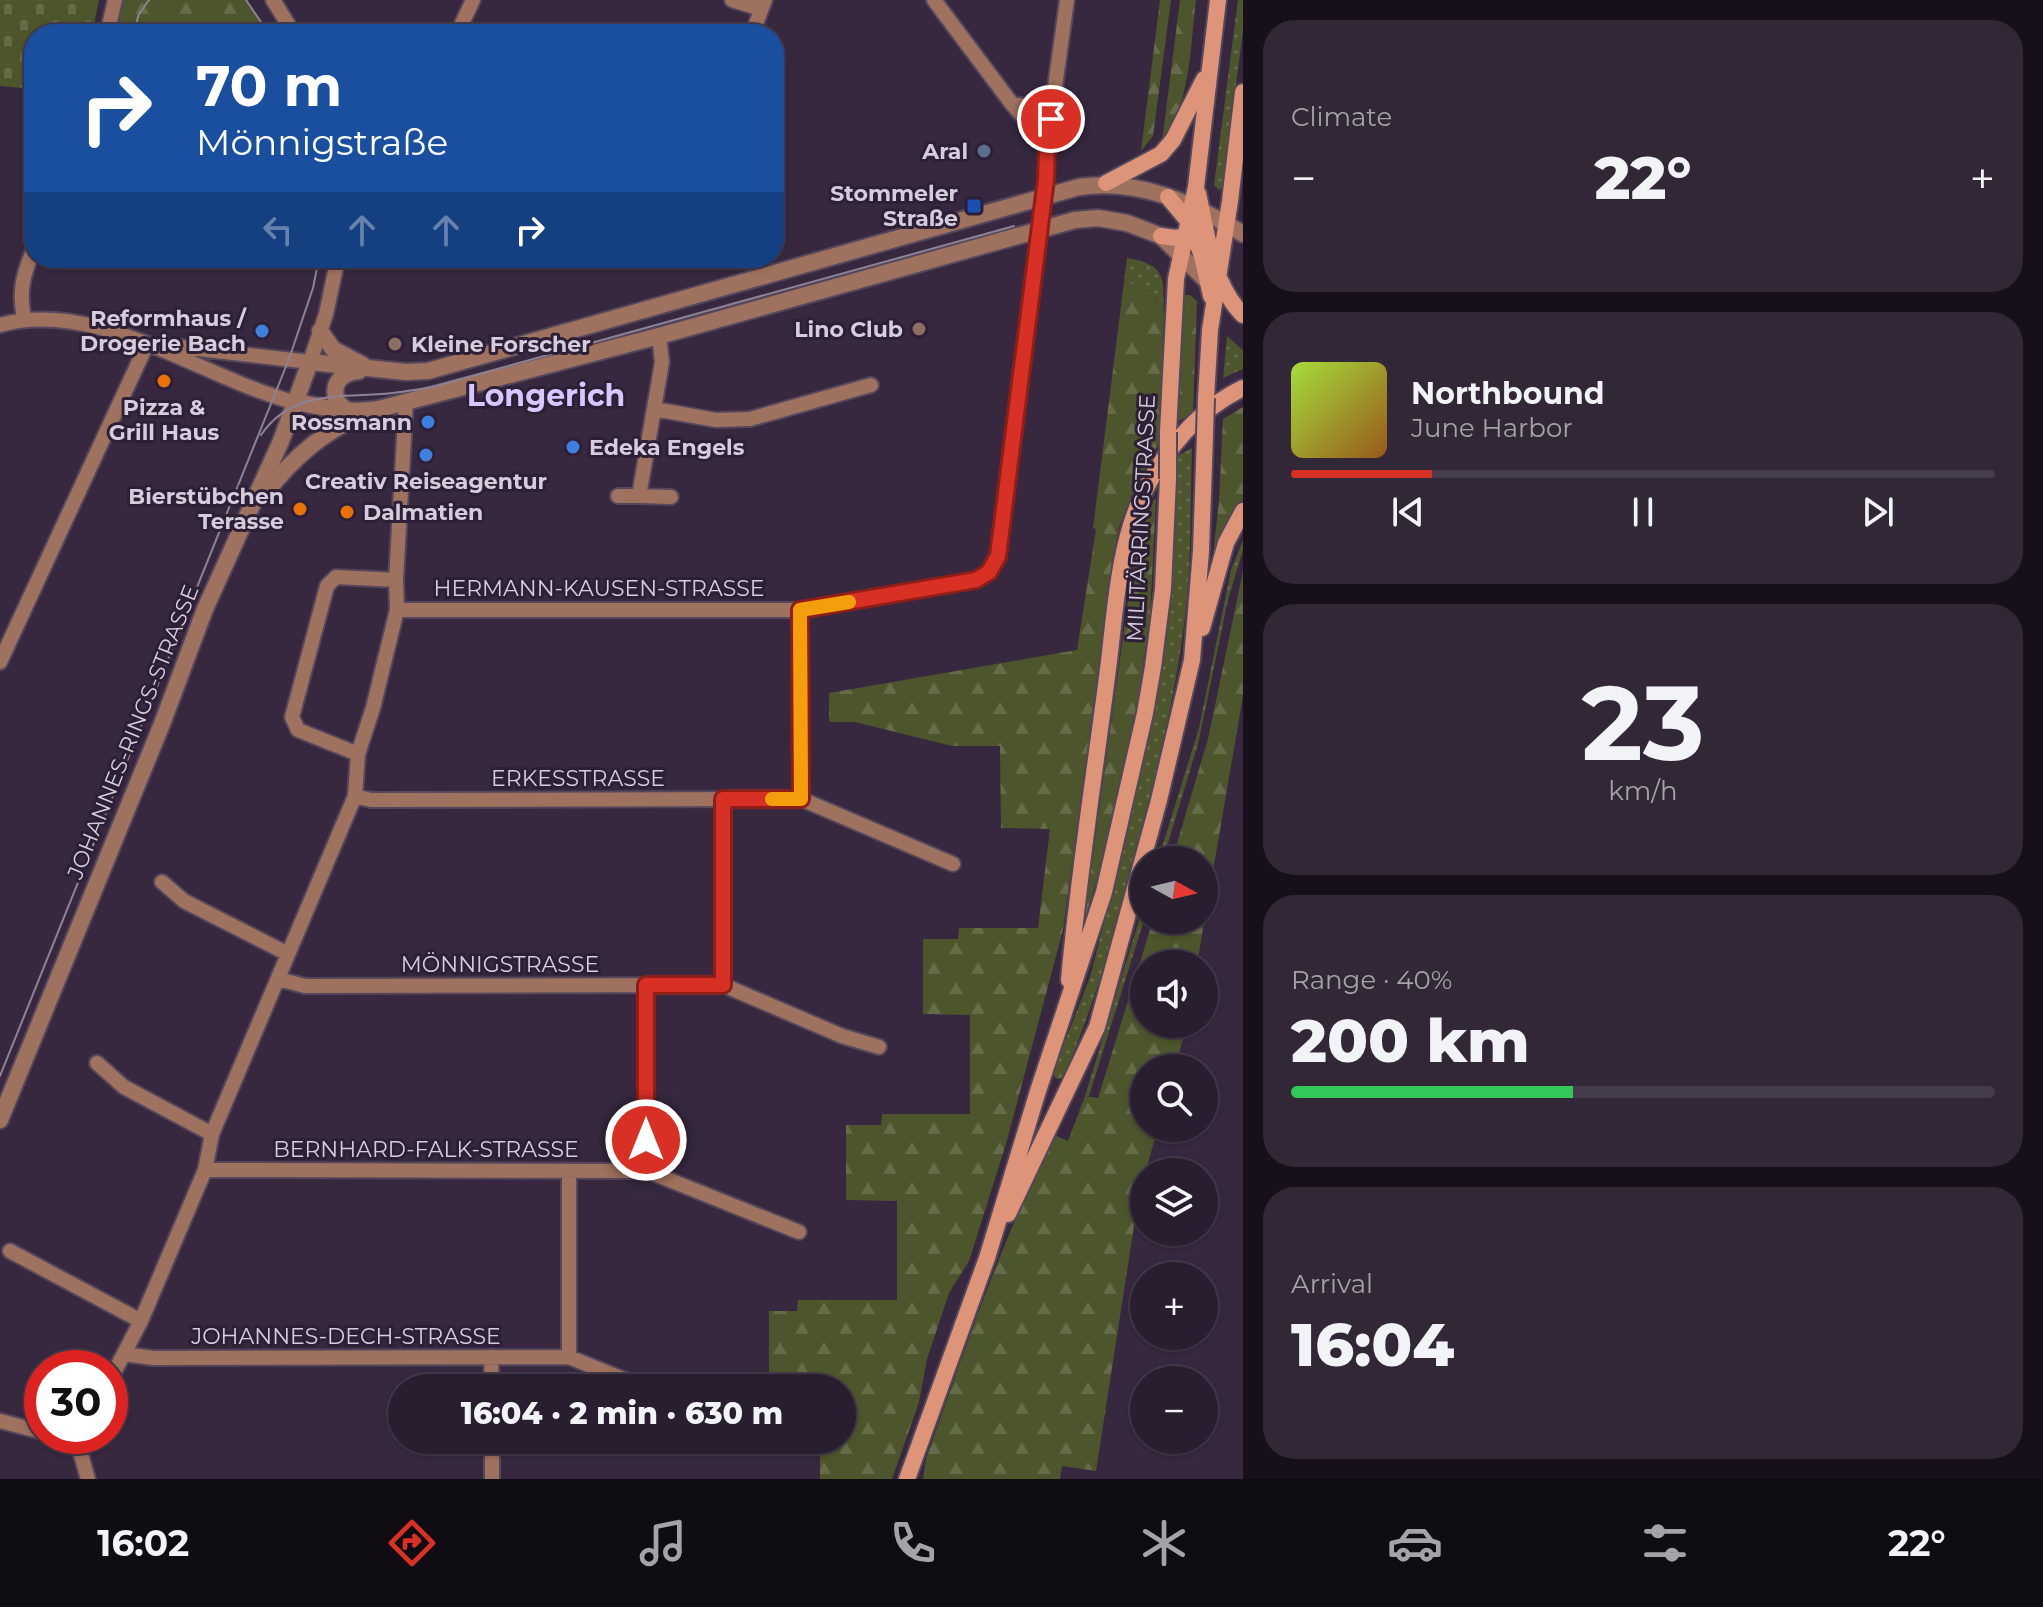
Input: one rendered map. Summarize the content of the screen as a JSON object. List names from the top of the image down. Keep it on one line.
{"streets":{"main road":["MILITÄRRINGSTRASSE"],"street":["HERMANN-KAUSEN-STRASSE","JOHANNES-RINGS-STRASSE","ERKESSTRASSE","MÖNNIGSTRASSE","BERNHARD-FALK-STRASSE","JOHANNES-DECH-STRASSE"]},"districts":["Longerich"],"places":{"other":["Aral","Lino Club","Reformhaus / Drogerie Bach","Kleine Forscher","Pizza & Grill Haus","Rossmann","Edeka Engels","Creativ Reiseagentur","Bierstübchen Terasse","Dalmatien"],"transit":["Stommeler Straße"]},"north":"right","page":{"tile":["Climate",["23","km/h"],["Range · 40%","200 km"],["Arrival","16:04"]],"turn":["70 m","Mönnigstraße"],"heat":["−","22°","+"],"song":["Northbound","June Harbor"],"map_buttons":["+","−"],"limit":"30","trip":"16:04 · 2 min · 630 m","tabs":["16:02","22°"]}}
